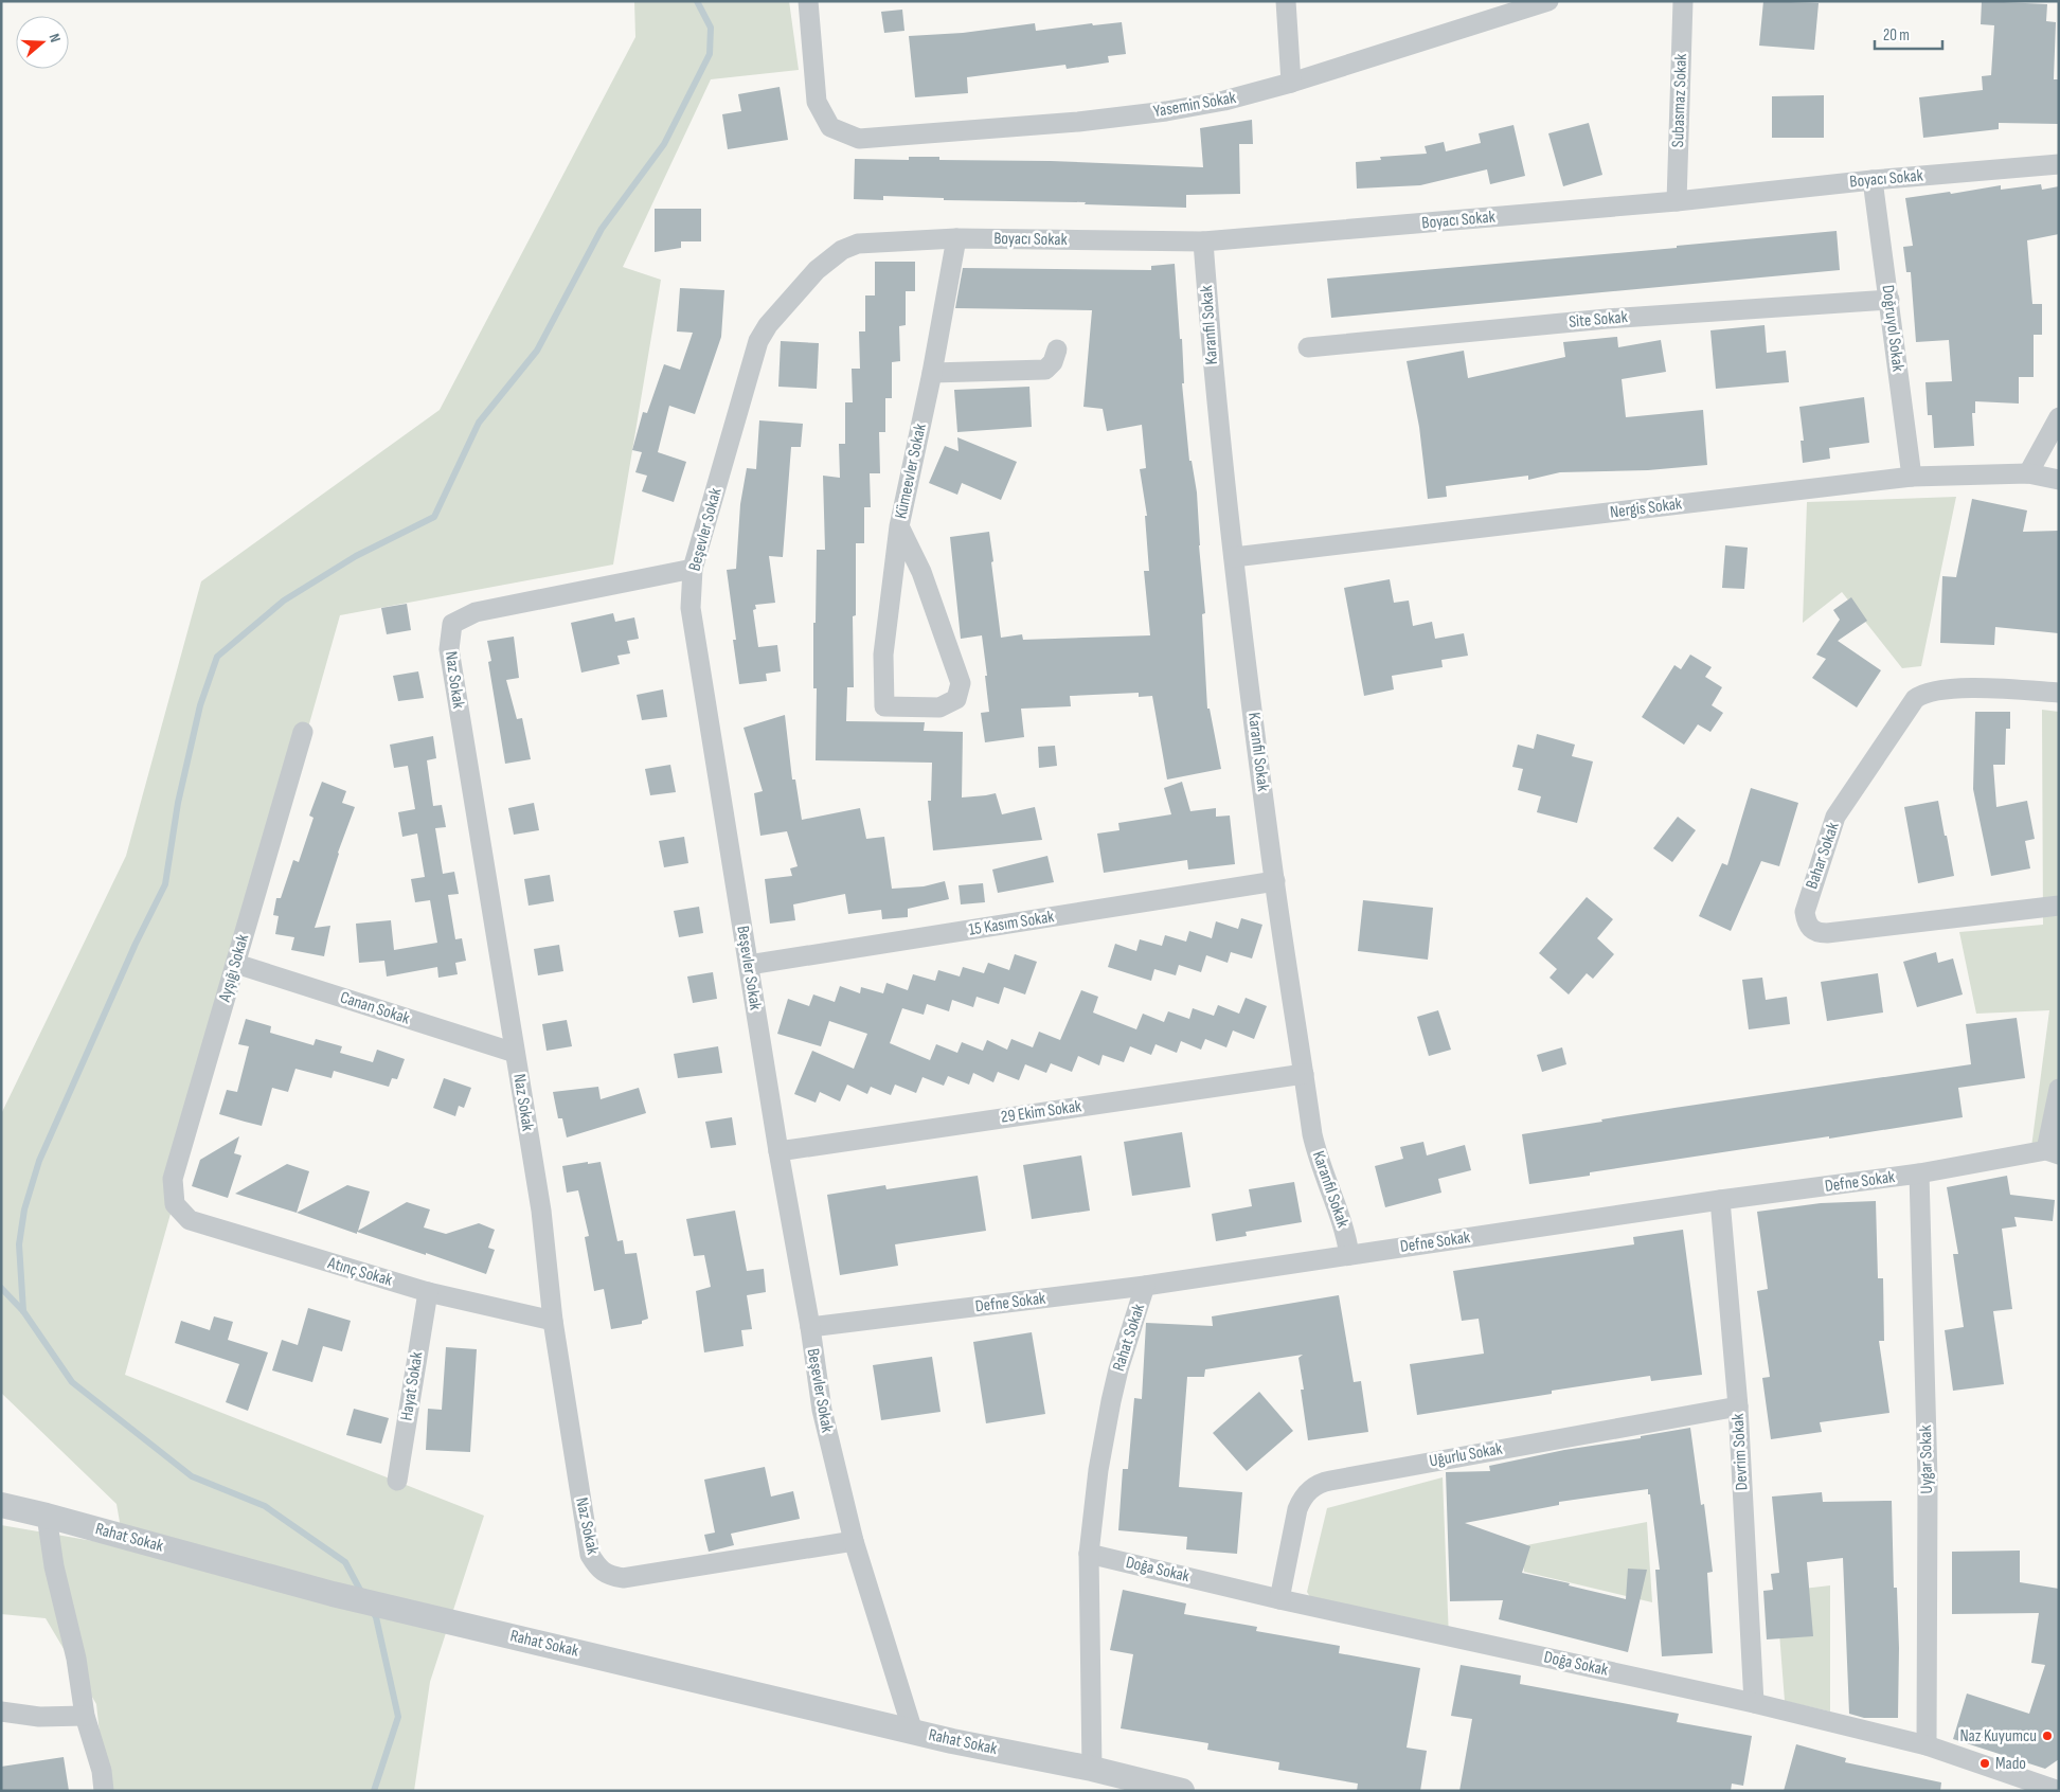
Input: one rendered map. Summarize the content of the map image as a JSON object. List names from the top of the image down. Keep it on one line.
{"streets":{"street":["Subasmaz Sokak","Yasemin Sokak","Boyacı Sokak","Site Sokak","Karanfil Sokak","Doğruyol Sokak","Kümeevler Sokak","Nergis Sokak","Beşevler Sokak","Naz Sokak","Bahar Sokak","15 Kasım Sokak","Ayşığı Sokak","Canan Sokak","29 Ekim Sokak","Defne Sokak","Atınç Sokak","Rahat Sokak","Hayat Sokak","Devrim Sokak","Uğurlu Sokak","Uygar Sokak","Doğa Sokak"]},"crossings":[["Subasmaz Sokak","Boyacı Sokak"],["Boyacı Sokak","Karanfil Sokak"],["Boyacı Sokak","Doğruyol Sokak"],["Boyacı Sokak","Kümeevler Sokak"],["Boyacı Sokak","Beşevler Sokak"],["Site Sokak","Doğruyol Sokak"],["Karanfil Sokak","Nergis Sokak"],["Karanfil Sokak","15 Kasım Sokak"],["Karanfil Sokak","29 Ekim Sokak"],["Karanfil Sokak","Defne Sokak"],["Doğruyol Sokak","Nergis Sokak"],["Beşevler Sokak","Naz Sokak"],["Beşevler Sokak","15 Kasım Sokak"],["Beşevler Sokak","29 Ekim Sokak"],["Beşevler Sokak","Defne Sokak"],["Beşevler Sokak","Rahat Sokak"],["Naz Sokak","Canan Sokak"],["Naz Sokak","Atınç Sokak"],["Ayşığı Sokak","Canan Sokak"],["Ayşığı Sokak","Atınç Sokak"],["Defne Sokak","Rahat Sokak"],["Defne Sokak","Devrim Sokak"],["Defne Sokak","Uygar Sokak"],["Atınç Sokak","Hayat Sokak"],["Rahat Sokak","Doğa Sokak"],["Devrim Sokak","Uğurlu Sokak"],["Devrim Sokak","Doğa Sokak"],["Uğurlu Sokak","Doğa Sokak"],["Uygar Sokak","Doğa Sokak"]],"places":["Naz Kuyumcu","Mado"],"scale_bar":"20 m","north":"right"}
